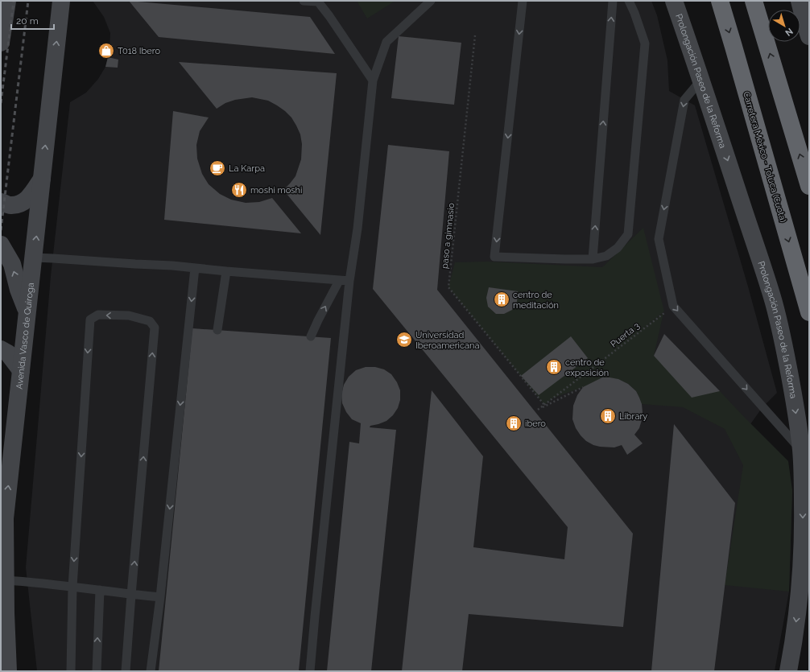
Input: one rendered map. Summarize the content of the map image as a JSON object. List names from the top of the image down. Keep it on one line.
{"streets":{"highway":["Carretera México - Toluca (Cuota)"],"main road":["Prolongación Paseo de la Reforma","Avenida Vasco de Quiroga"],"path":["paso a gimnasio","Puerta 3"]},"crossings":[["paso a gimnasio","Puerta 3"]],"one_way":["Prolongación Paseo de la Reforma","Avenida Vasco de Quiroga"],"places":{"shop":["T018 Ibero"],"cafe":["La Karpa"],"restaurant":["moshi moshi"],"building":["centro de meditación","centro de exposición","Library","ibero"],"school or university":["Universidad Iberoamericana"]},"scale_bar":"20 m","north":"bottom right"}
